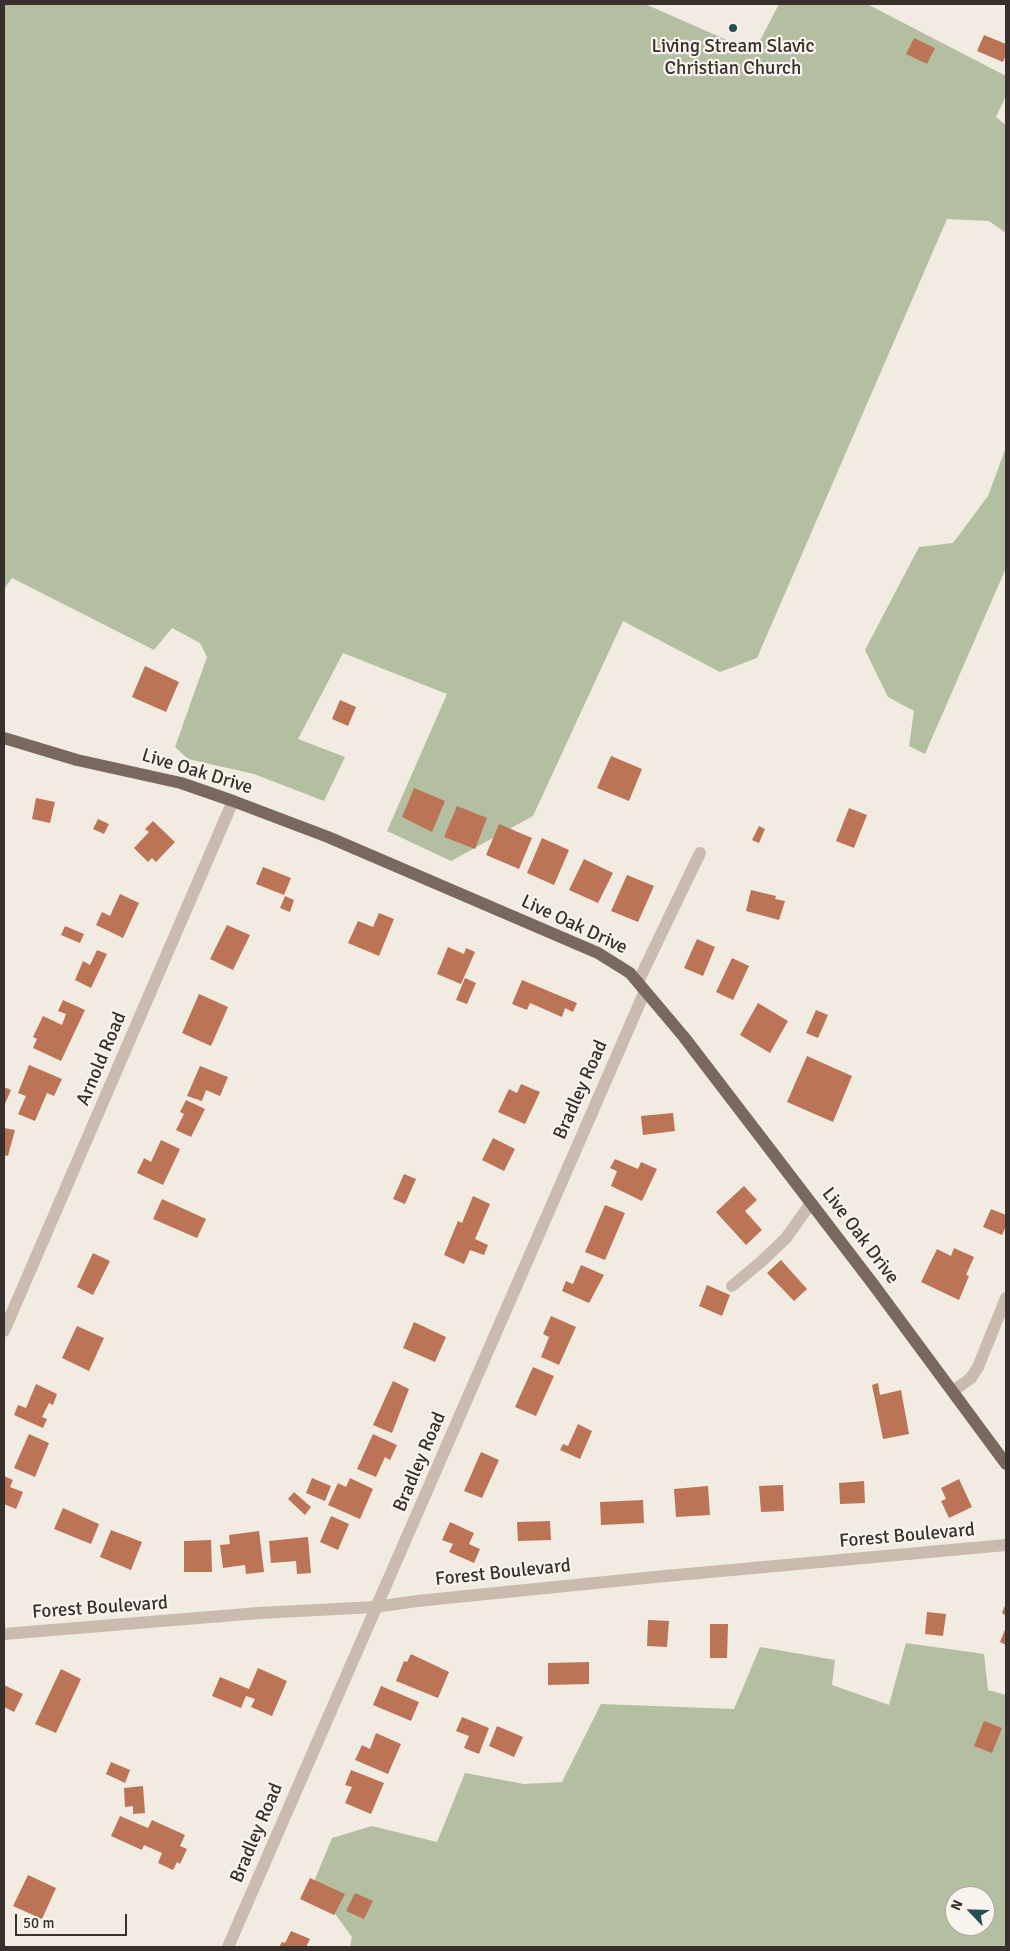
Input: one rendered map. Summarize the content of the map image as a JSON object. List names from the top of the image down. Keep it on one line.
{"streets":{"main road":["Live Oak Drive"],"street":["Arnold Road","Bradley Road","Forest Boulevard"]},"crossings":[["Live Oak Drive","Arnold Road"],["Live Oak Drive","Bradley Road"],["Bradley Road","Forest Boulevard"]],"places":["Living Stream Slavic Christian Church"],"scale_bar":"50 m","north":"top left"}
